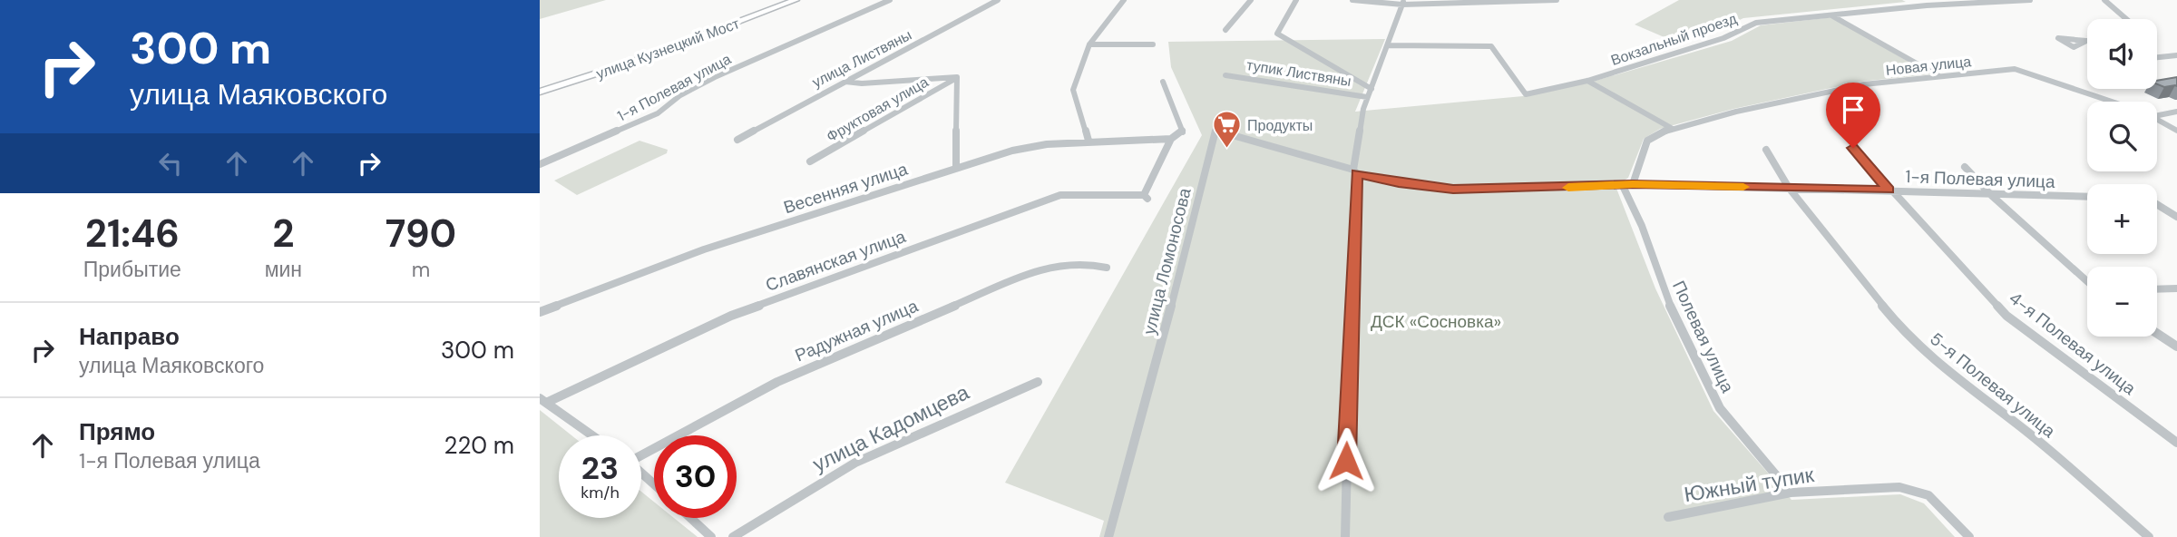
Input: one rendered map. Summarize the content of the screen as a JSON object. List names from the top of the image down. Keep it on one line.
{"streets":{"street":["Вокзальный проезд","улица Кузнецкий Мост","улица Листвяны","Новая улица","тупик Листвяны","1-я Полевая улица","Фруктовая улица","Весенняя улица","Славянская улица","улица Ломоносова","Радужная улица","Полевая улица","4-я Полевая улица","5-я Полевая улица","улица Кадомцева","Южный тупик"]},"crossings":[["Новая улица","1-я Полевая улица"],["Новая улица","Полевая улица"],["1-я Полевая улица","улица Ломоносова"],["1-я Полевая улица","Полевая улица"],["1-я Полевая улица","4-я Полевая улица"],["1-я Полевая улица","5-я Полевая улица"],["Весенняя улица","Славянская улица"],["Полевая улица","Южный тупик"]],"parks":["ДСК «Сосновка»"],"places":{"supermarket":["Продукты"]},"page":{"turn":["300 m","улица Маяковского"],"map_buttons":["+","−"],"eta":["21:46","Прибытие","2","мин","790","m"],"list":[{"name":"Направо","note":"улица Маяковского","value":"300 m"},{"name":"Прямо","note":"1-я Полевая улица","value":"220 m"}],"speed":"23 km/h","limit":"30"}}
